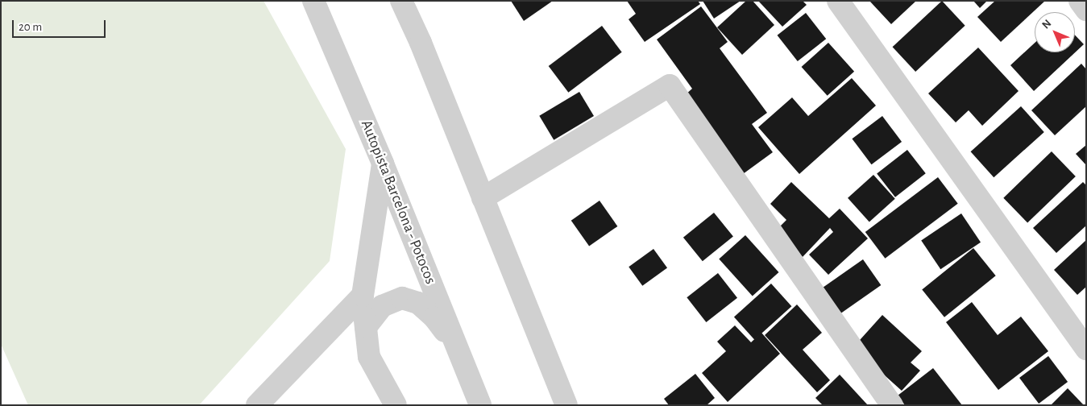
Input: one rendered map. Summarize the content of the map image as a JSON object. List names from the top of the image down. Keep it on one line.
{"streets":{"street":["Autopista Barcelona - Potocos"]},"scale_bar":"20 m","north":"top left"}
